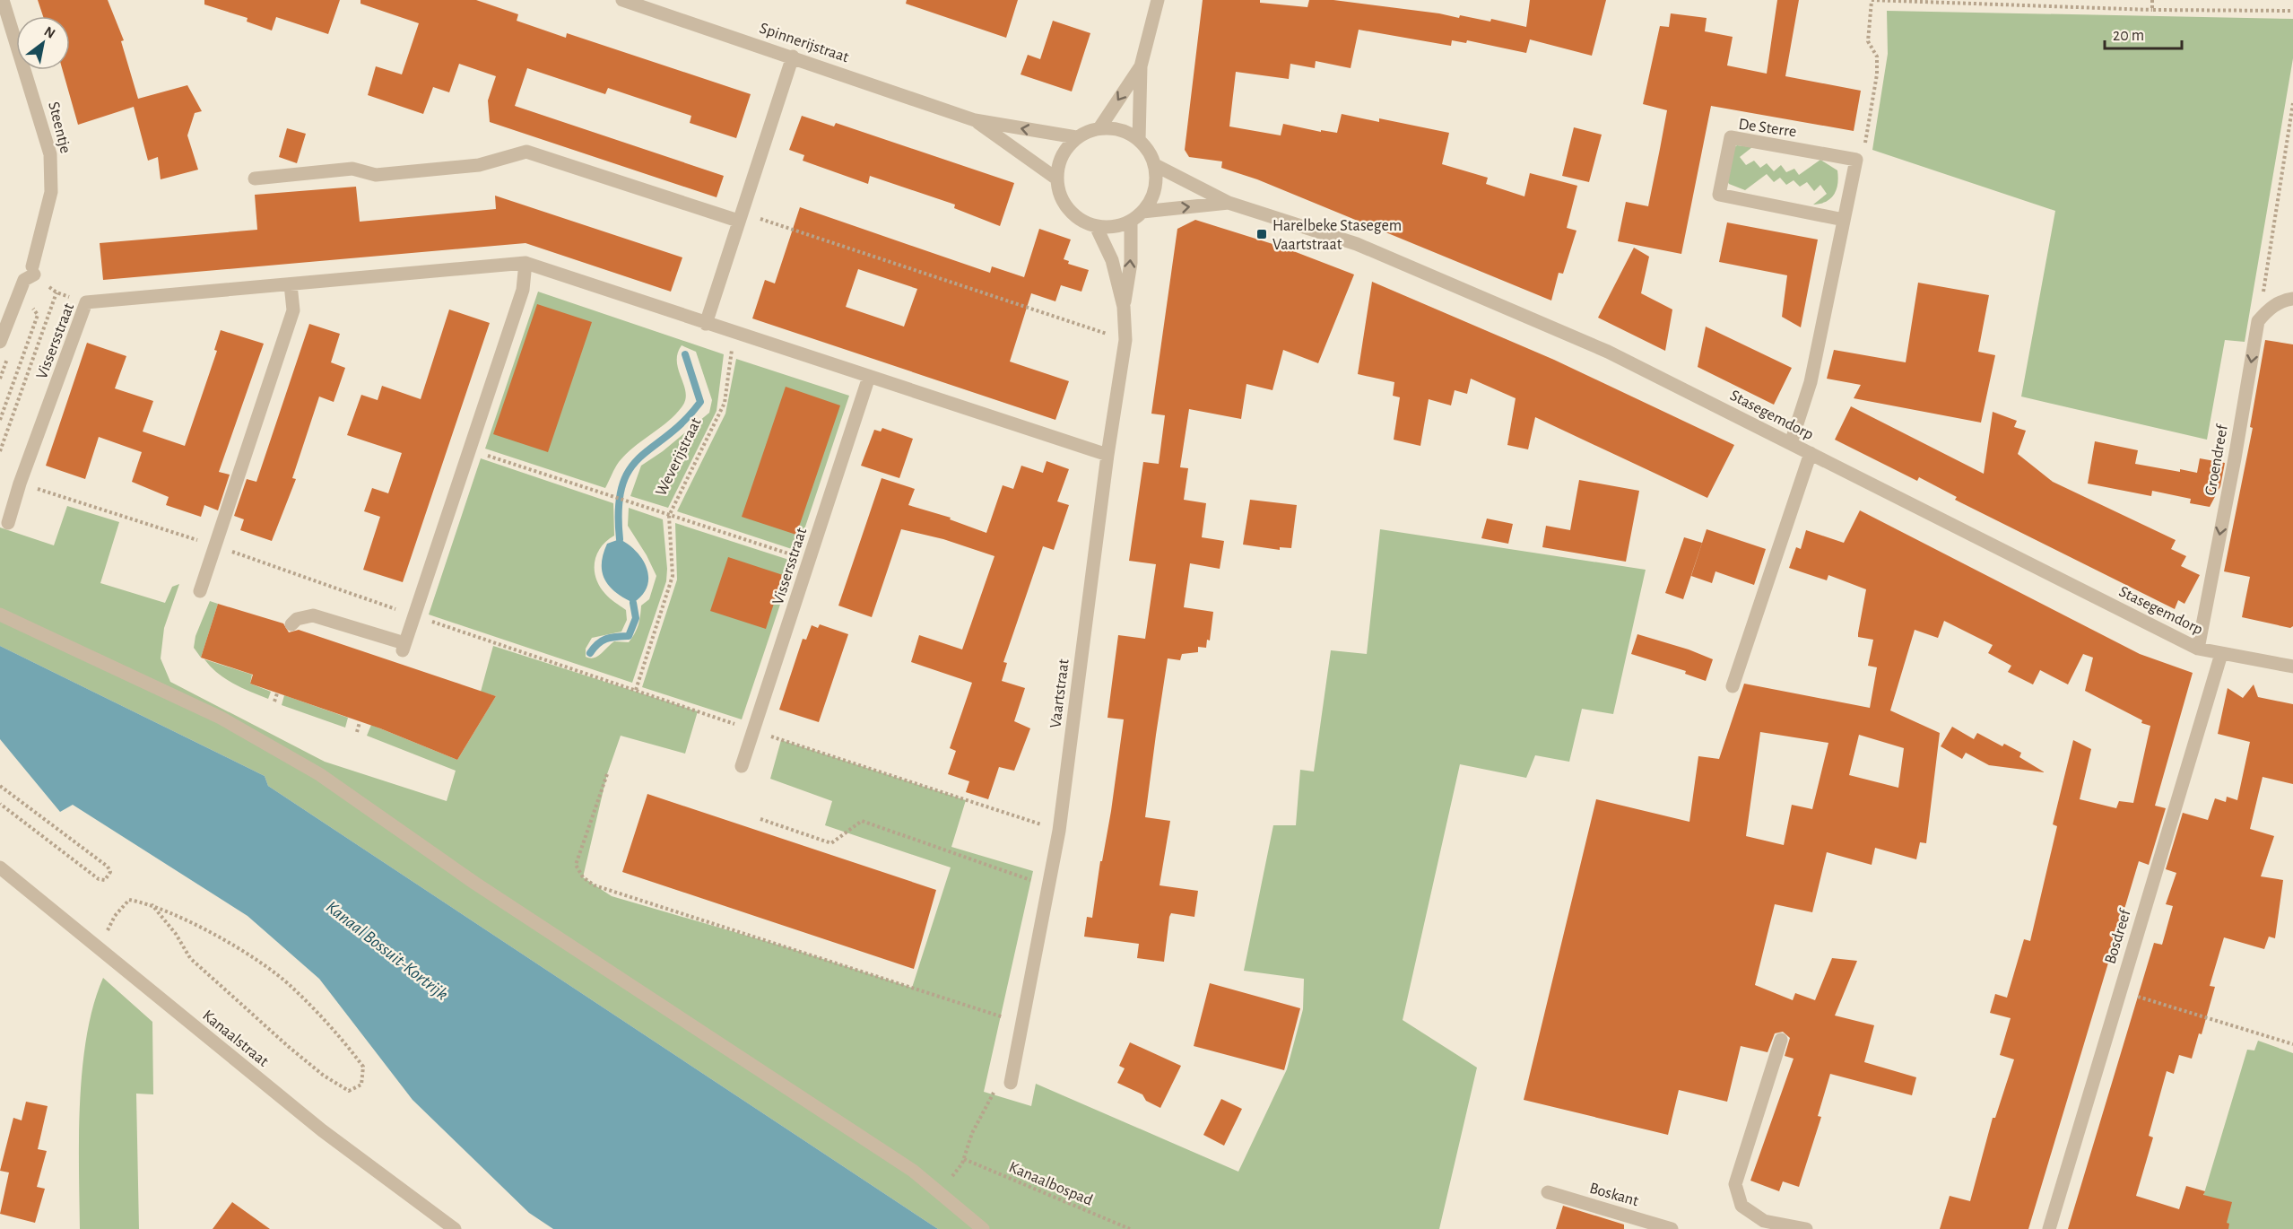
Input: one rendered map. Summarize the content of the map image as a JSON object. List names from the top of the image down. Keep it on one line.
{"streets":{"street":["Spinnerijstraat","Steentje","De Sterre","Vissersstraat","Stasegemdorp","Groendreef","Vaartstraat","Bosdreef","Kanaalstraat","Boskant"],"path":["Weverijstraat","Kanaalbospad"]},"crossings":[["Spinnerijstraat","Stasegemdorp"],["Spinnerijstraat","Vaartstraat"],["Vissersstraat","Weverijstraat"],["Vissersstraat","Vaartstraat"],["Stasegemdorp","Groendreef"],["Stasegemdorp","Vaartstraat"],["Stasegemdorp","Bosdreef"]],"one_way":["Groendreef"],"water":["Kanaal Bossuit-Kortrijk"],"places":{"transit":["Harelbeke Stasegem Vaartstraat"]},"scale_bar":"20 m","north":"top right"}
